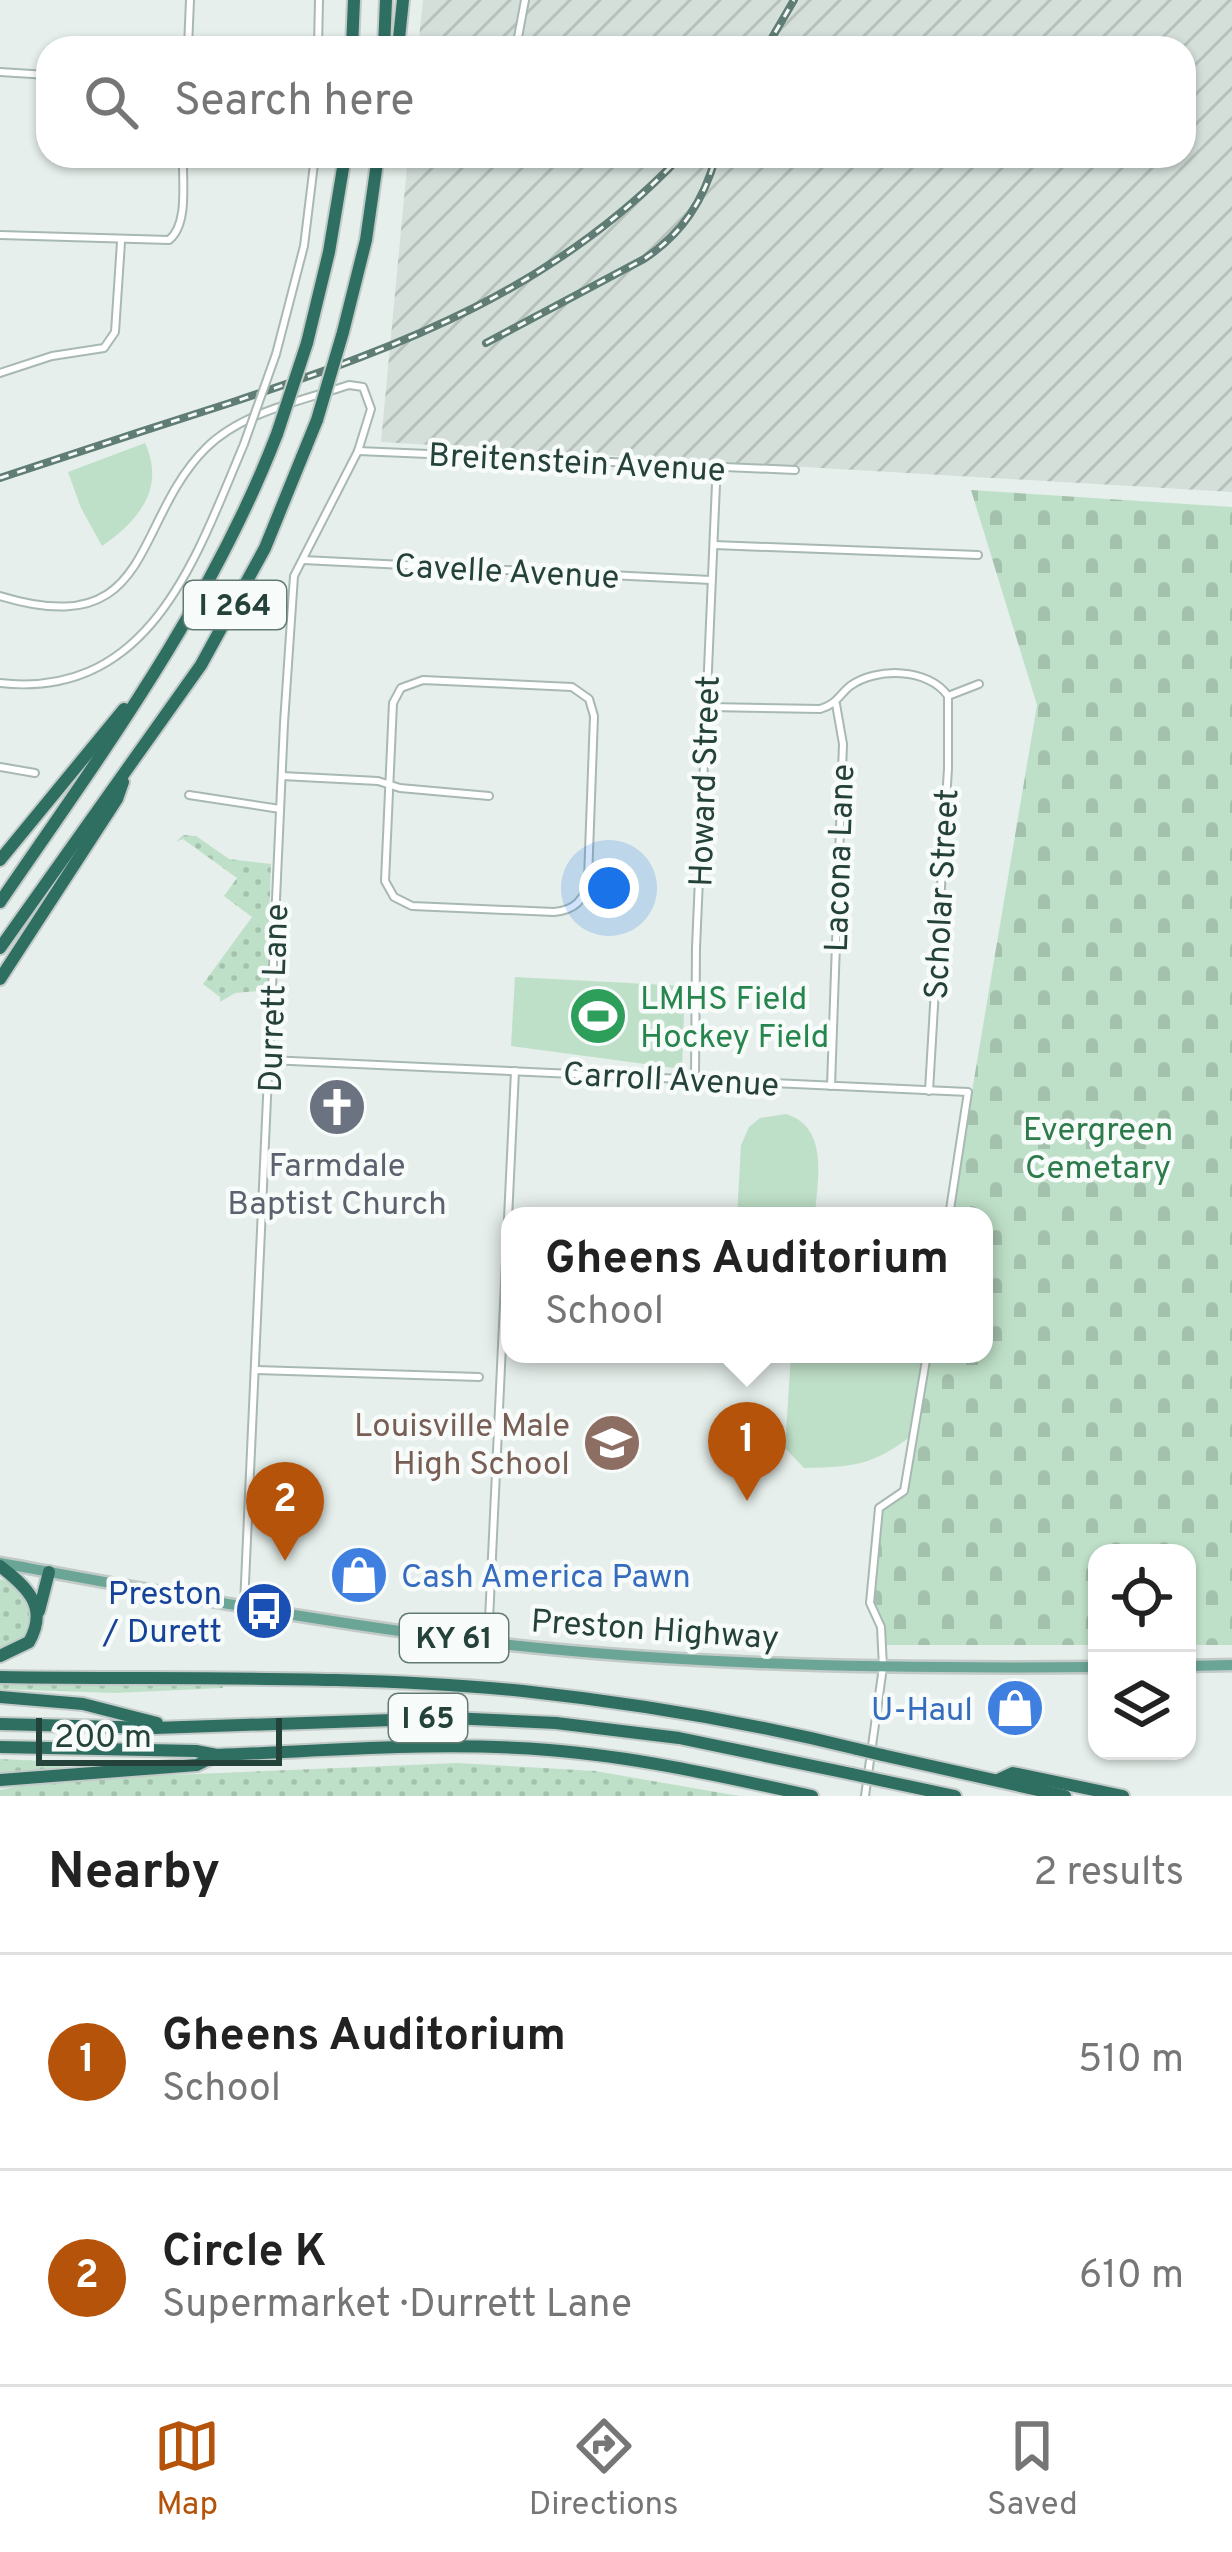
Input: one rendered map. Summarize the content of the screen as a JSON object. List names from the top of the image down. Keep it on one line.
{"streets":{"highway":["I 264","I 65"],"main road":["Preston Highway","KY 61"],"street":["Breitenstein Avenue","Cavelle Avenue","Howard Street","Lacona Lane","Scholar Street","Durrett Lane","Carroll Avenue"]},"crossings":[["Breitenstein Avenue","Durrett Lane"],["Cavelle Avenue","Howard Street"],["Cavelle Avenue","Durrett Lane"],["Howard Street","Carroll Avenue"],["Lacona Lane","Carroll Avenue"],["Scholar Street","Carroll Avenue"],["Durrett Lane","Carroll Avenue"],["Durrett Lane","Preston Highway"]],"parks":["Evergreen Cemetary"],"places":{"sports":["LMHS Field Hockey Field"],"church":["Farmdale Baptist Church"],"school or university":["Louisville Male High School"],"shop":["Cash America Pawn","U-Haul"],"bus stop":["Preston / Durett"]},"scale_bar":"200 m","page":{"search":"Search here","popup":["Gheens Auditorium","School"],"pins":["1","2"],"scale":"200 m","heading":["Nearby","2 results"],"list":[{"mark":"1","name":"Gheens Auditorium","note":"School","value":"510 m"},{"mark":"2","name":"Circle K","note":"Supermarket · Durrett Lane","value":"610 m"}],"nav":["Map","Directions","Saved"]}}
